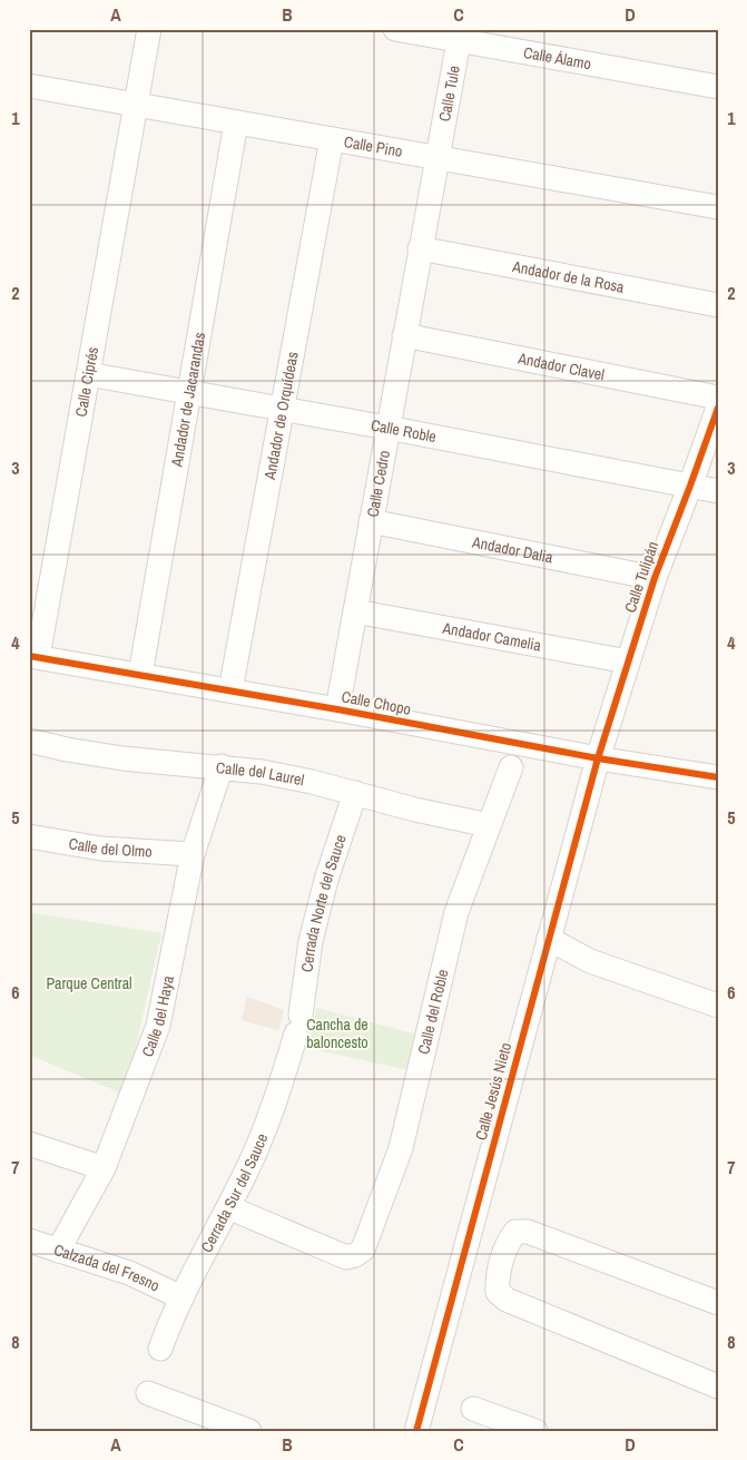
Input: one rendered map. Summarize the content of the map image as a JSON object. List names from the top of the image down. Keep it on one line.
{"streets":{"street":["Calle Álamo","Calle Tule","Calle Pino","Andador de la Rosa","Andador Clavel","Calle Ciprés","Andador de Jacarandas","Andador de Orquídeas","Calle Roble","Calle Cedro","Andador Dalia","Calle Tulipán","Andador Camelia","Calle Chopo","Calle del Laurel","Calle del Olmo","Cerrada Norte del Sauce","Calle del Roble","Calle del Haya","Calle Jesús Nieto","Cerrada Sur del Sauce","Calzada del Fresno"]},"crossings":[["Calle Álamo","Calle Tule"],["Calle Tule","Calle Pino"],["Calle Tule","Calle Cedro"],["Calle Pino","Calle Ciprés"],["Calle Pino","Andador de Jacarandas"],["Calle Pino","Andador de Orquídeas"],["Calle Pino","Calle Cedro"],["Andador de la Rosa","Calle Cedro"],["Andador Clavel","Calle Cedro"],["Calle Ciprés","Calle Roble"],["Calle Ciprés","Calle Chopo"],["Andador de Jacarandas","Calle Roble"],["Andador de Jacarandas","Calle Chopo"],["Andador de Orquídeas","Calle Roble"],["Andador de Orquídeas","Calle Chopo"],["Calle Roble","Calle Cedro"],["Calle Roble","Calle Tulipán"],["Calle Cedro","Andador Dalia"],["Calle Cedro","Andador Camelia"],["Calle Cedro","Calle Chopo"],["Andador Dalia","Calle Tulipán"],["Calle Tulipán","Andador Camelia"],["Calle Tulipán","Calle Chopo"],["Calle Tulipán","Calle Jesús Nieto"],["Calle Chopo","Calle Jesús Nieto"],["Calle del Laurel","Cerrada Norte del Sauce"],["Calle del Laurel","Calle del Roble"],["Calle del Laurel","Calle del Haya"],["Calle del Olmo","Calle del Haya"],["Cerrada Norte del Sauce","Cerrada Sur del Sauce"],["Calle del Roble","Cerrada Sur del Sauce"],["Calle del Haya","Calzada del Fresno"],["Cerrada Sur del Sauce","Calzada del Fresno"]],"parks":["Parque Central","Cancha de baloncesto"],"grid":{"columns":["A","B","C","D"],"rows":["1","2","3","4","5","6","7","8"]}}
